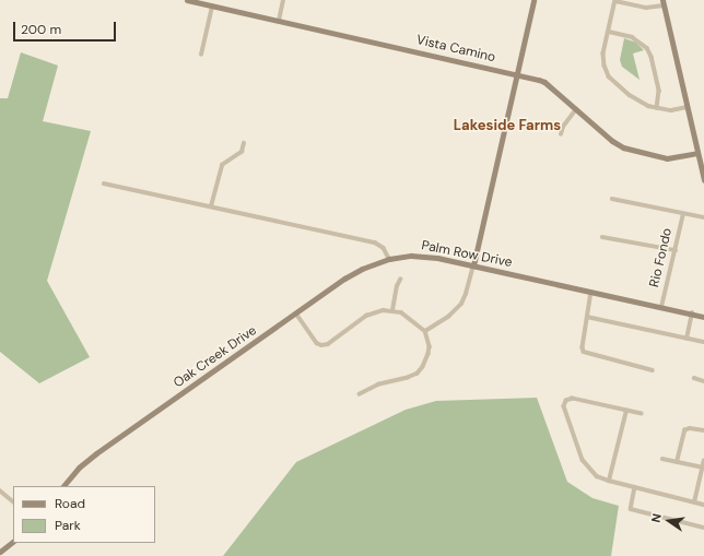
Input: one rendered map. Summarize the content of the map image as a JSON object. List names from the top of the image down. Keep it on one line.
{"streets":{"street":["Vista Camino","Palm Row Drive","Rio Fondo","Oak Creek Drive"]},"crossings":[["Palm Row Drive","Rio Fondo"],["Palm Row Drive","Oak Creek Drive"]],"districts":["Lakeside Farms"],"legend":["Road","Park"],"scale_bar":"200 m","north":"left"}
